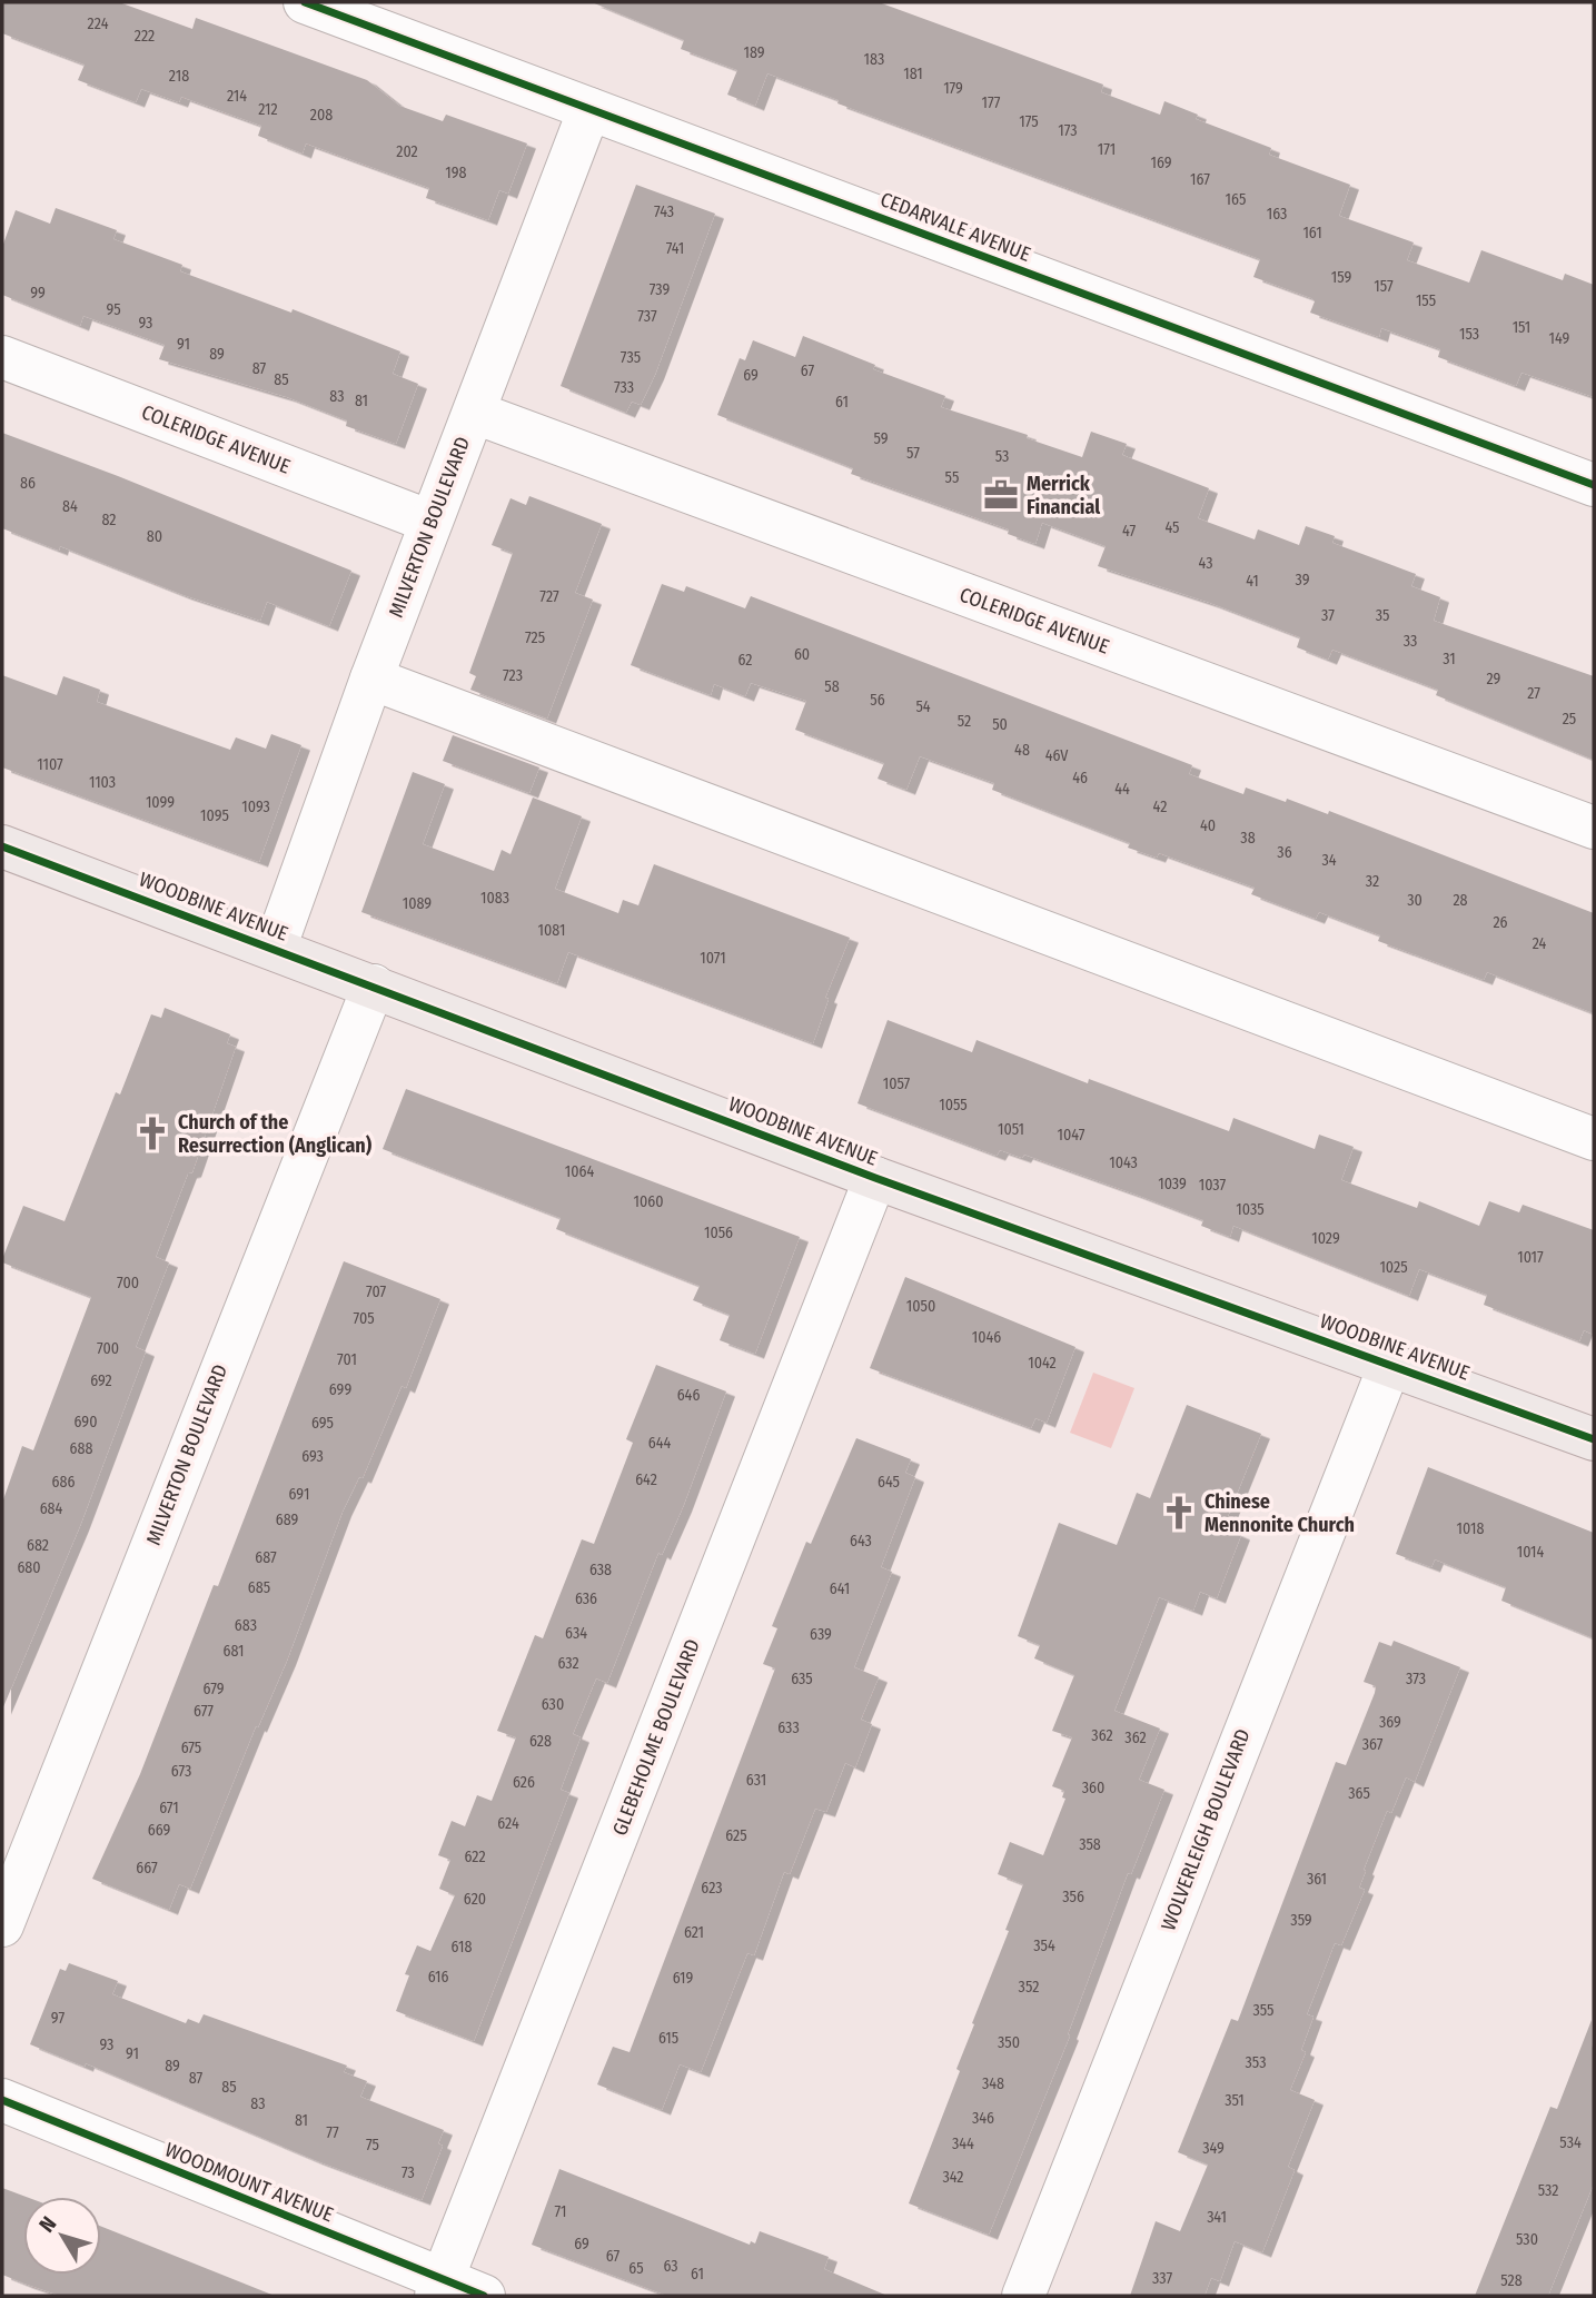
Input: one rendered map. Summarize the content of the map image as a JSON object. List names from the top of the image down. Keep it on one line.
{"streets":{"main road":["WOODBINE AVENUE"],"street":["CEDARVALE AVENUE","COLERIDGE AVENUE","MILVERTON BOULEVARD","GLEBEHOLME BOULEVARD","WOLVERLEIGH BOULEVARD","WOODMOUNT AVENUE"]},"crossings":[["CEDARVALE AVENUE","MILVERTON BOULEVARD"],["COLERIDGE AVENUE","MILVERTON BOULEVARD"],["MILVERTON BOULEVARD","WOODBINE AVENUE"],["WOODBINE AVENUE","GLEBEHOLME BOULEVARD"],["WOODBINE AVENUE","WOLVERLEIGH BOULEVARD"],["GLEBEHOLME BOULEVARD","WOODMOUNT AVENUE"]],"places":{"office":["Merrick Financial"],"church":["Church of the Resurrection (Anglican)","Chinese Mennonite Church"]},"house_numbers":["224","222","189","183","181","218","179","214","177","212","208","175","173","171","202","169","198","167","165","743","163","161","741","159","157","739","99","155","95","737","93","151","153","149","91","89","735","87","67","69","85","733","83","81","61","59","57","53","55","86","84","82","45","47","80","43","39","41","727","37","35","725","33","60","31","62","723","29","58","27","56","54","25","52","50","48","46V","1107","46","1103","44","1099","1093","42","1095","40","38","36","34","32","1083","30","28","1089","26","1081","24","1071","1057","1055","1051","1047","1043","1064","1039","1037","1060","1035","1056","1029","1017","1025","700","707","1050","705","1046","700","701","1042","692","699","646","690","695","644","688","693","642","686","645","691","684","689","1018","643","682","1014","687","680","638","685","641","636","683","634","639","681","632","635","373","679","630","677","369","633","362","362","628","367","675","673","631","626","360","365","671","624","669","625","358","622","667","361","623","356","620","359","621","354","618","616","619","352","355","97","615","350","93","91","353","89","87","348","85","351","83","346","81","77","534","344","75","349","73","342","532","71","341","530","69","67","63","65","61","337","528"],"north":"top left"}
